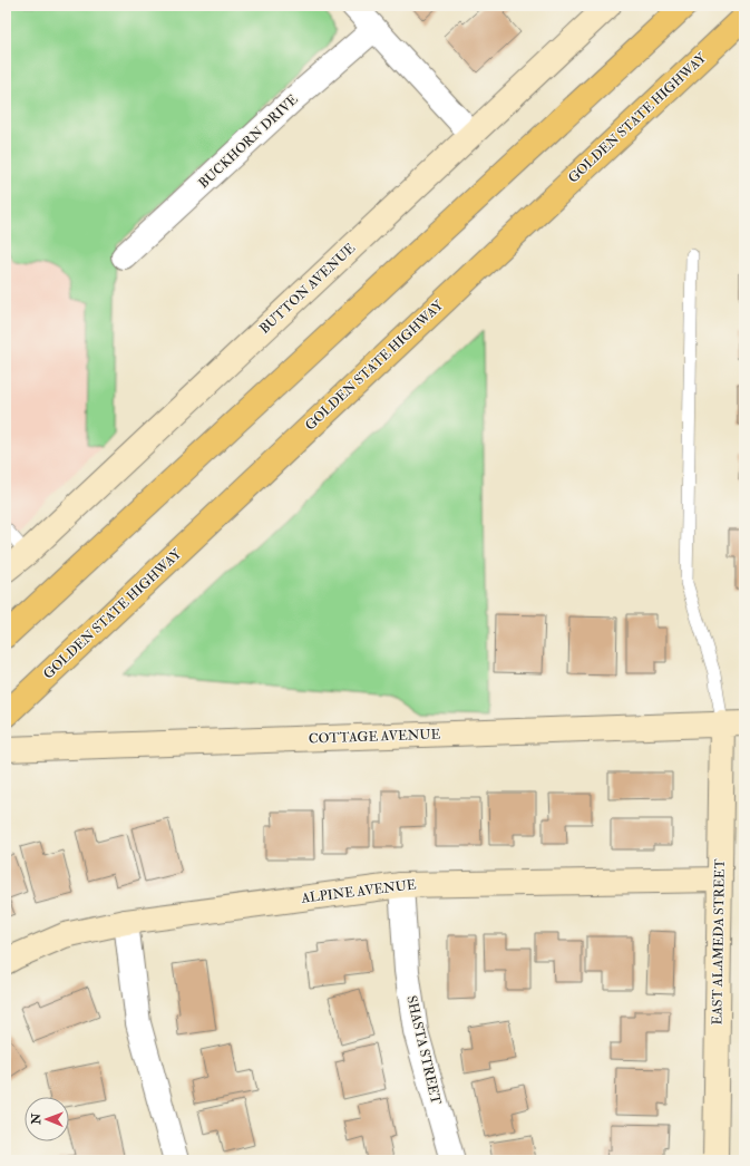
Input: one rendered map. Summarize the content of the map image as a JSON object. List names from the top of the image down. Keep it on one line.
{"streets":{"highway":["GOLDEN STATE HIGHWAY"],"street":["BUCKHORN DRIVE","BUTTON AVENUE","COTTAGE AVENUE","ALPINE AVENUE","EAST ALAMEDA STREET","SHASTA STREET"]},"crossings":[["COTTAGE AVENUE","EAST ALAMEDA STREET"],["ALPINE AVENUE","EAST ALAMEDA STREET"],["ALPINE AVENUE","SHASTA STREET"]],"north":"left"}
